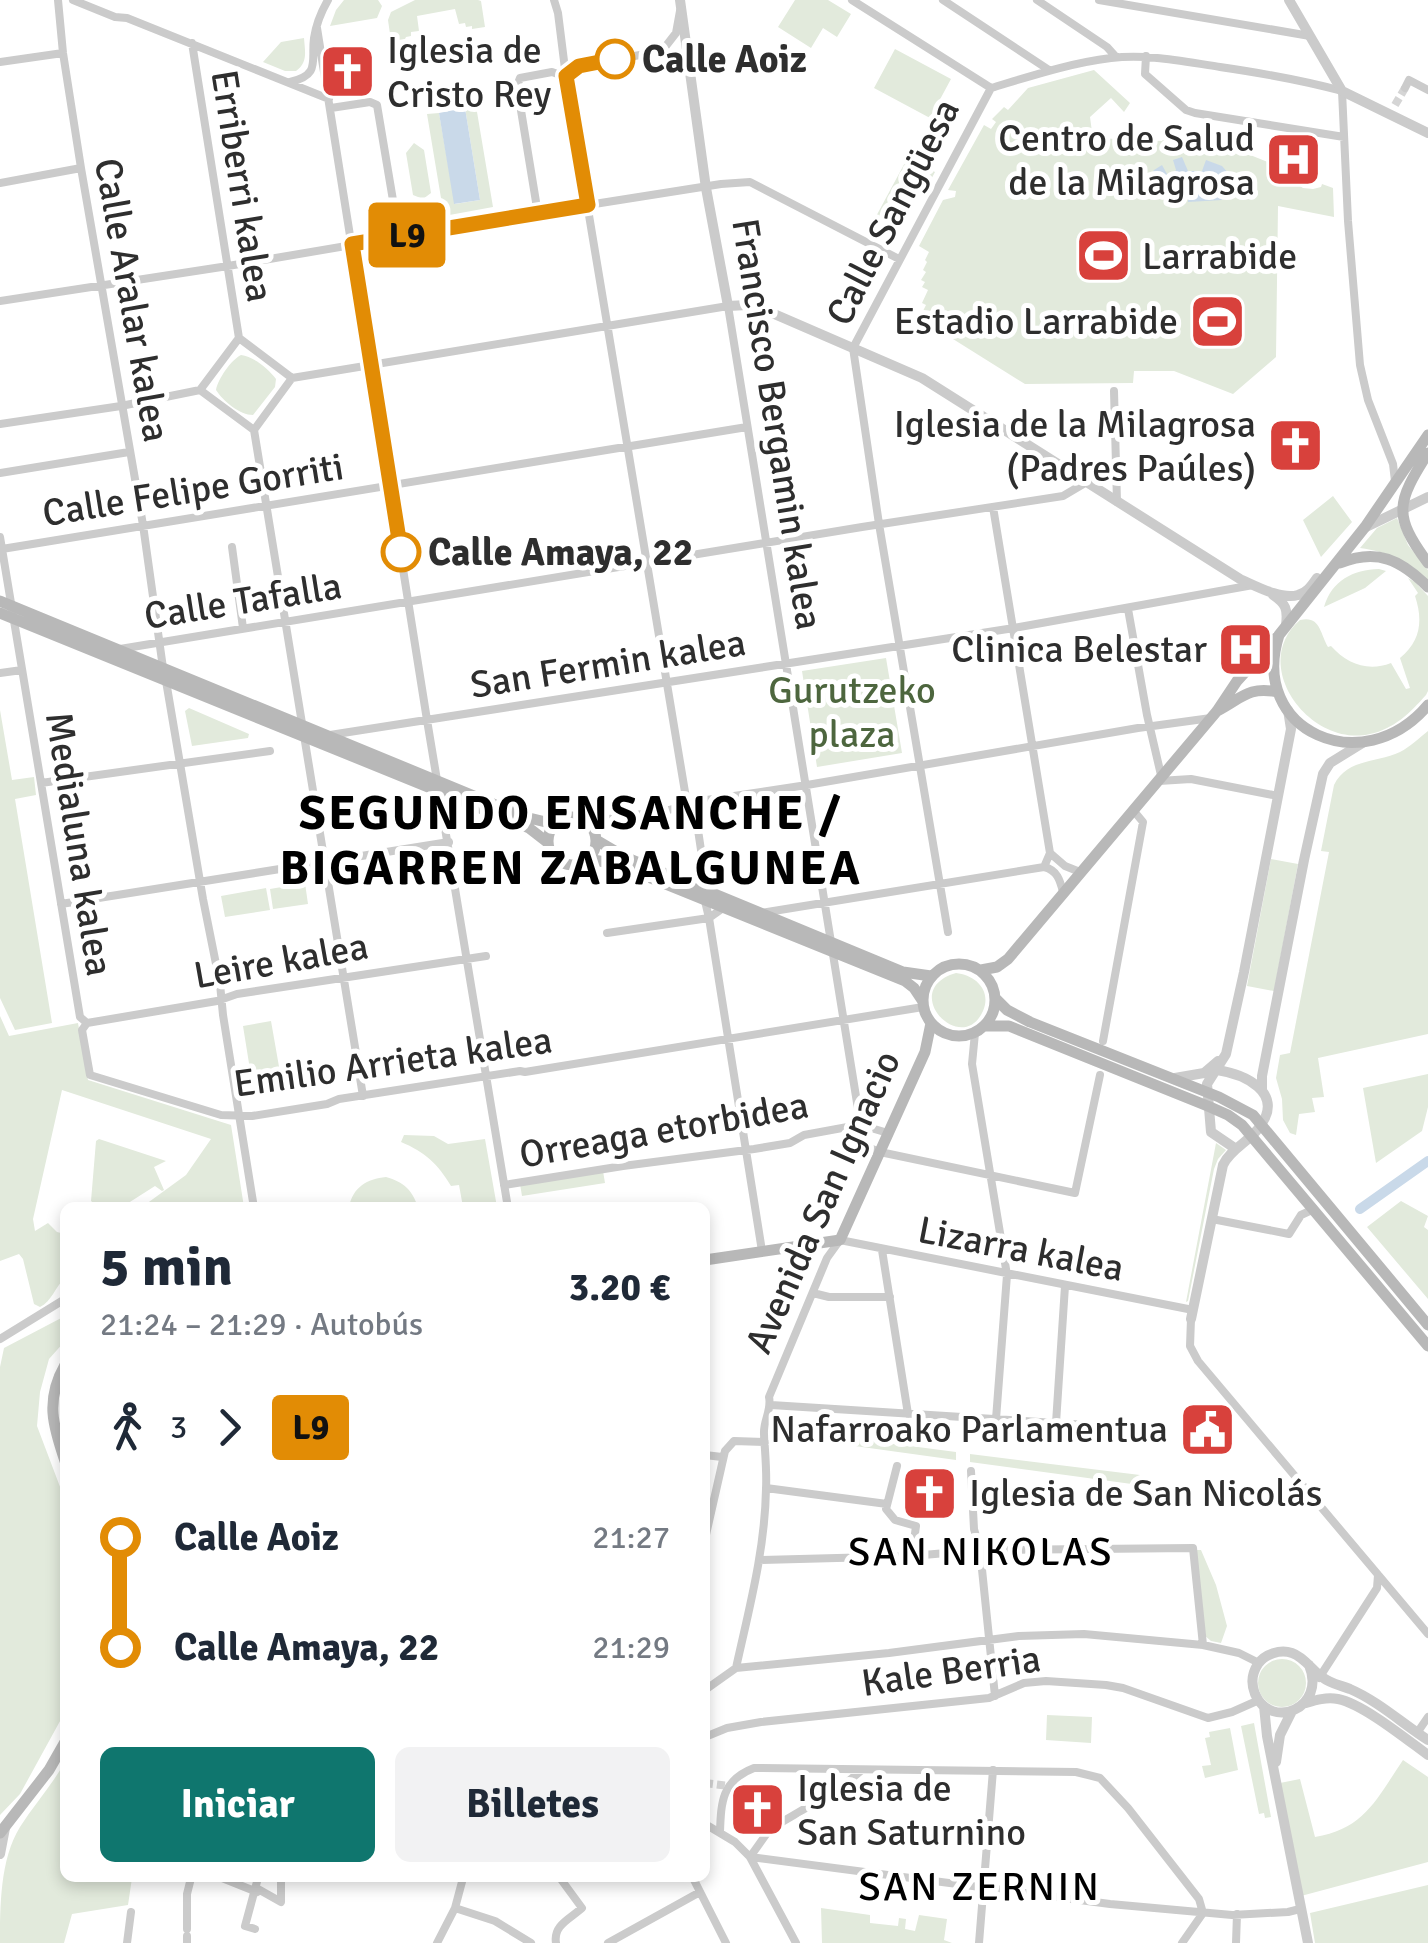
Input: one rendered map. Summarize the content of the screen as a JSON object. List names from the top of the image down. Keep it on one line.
{"streets":{"main road":["Avenida San Ignacio"],"street":["Erriberri kalea","Calle Sangüesa","Calle Aralar kalea","Francisco Bergamin kalea","Calle Felipe Gorriti","Calle Tafalla","San Fermin kalea","Medialuna kalea","Leire kalea","Emilio Arrieta kalea","Orreaga etorbidea","Lizarra kalea","Kale Berria"]},"crossings":[["Calle Sangüesa","Calle Tafalla"],["Calle Sangüesa","San Fermin kalea"],["Calle Aralar kalea","Calle Felipe Gorriti"],["Calle Aralar kalea","Calle Tafalla"],["Calle Aralar kalea","Leire kalea"],["Calle Aralar kalea","Emilio Arrieta kalea"],["Francisco Bergamin kalea","Calle Felipe Gorriti"],["Francisco Bergamin kalea","Calle Tafalla"],["Francisco Bergamin kalea","San Fermin kalea"],["Francisco Bergamin kalea","Avenida San Ignacio"],["Calle Felipe Gorriti","Medialuna kalea"],["Medialuna kalea","Leire kalea"],["Medialuna kalea","Emilio Arrieta kalea"],["Leire kalea","Emilio Arrieta kalea"],["Orreaga etorbidea","Avenida San Ignacio"],["Avenida San Ignacio","Lizarra kalea"]],"districts":["SEGUNDO ENSANCHE / BIGARREN ZABALGUNEA","SAN NIKOLAS","SAN ZERNIN"],"parks":["Gurutzeko plaza"],"places":{"other":["Calle Aoiz","Calle Amaya, 22"],"church":["Iglesia de Cristo Rey","Iglesia de la Milagrosa (Padres Paúles)","Iglesia de San Nicolás","Iglesia de San Saturnino"],"hospital":["Centro de Salud de la Milagrosa","Clinica Belestar"],"sports":["Larrabide","Estadio Larrabide"],"public building":["Nafarroako Parlamentua"]},"lines":["bus line L9"],"page":{"on_map":"L9","heading":["5 min","21:24 – 21:29 · Autobús","3.20 €"],"legs":["3","L9"],"list":[{"name":"Calle Aoiz","value":"21:27"},{"name":"Calle Amaya, 22","value":"21:29"}],"buttons":["Iniciar","Billetes"]}}
